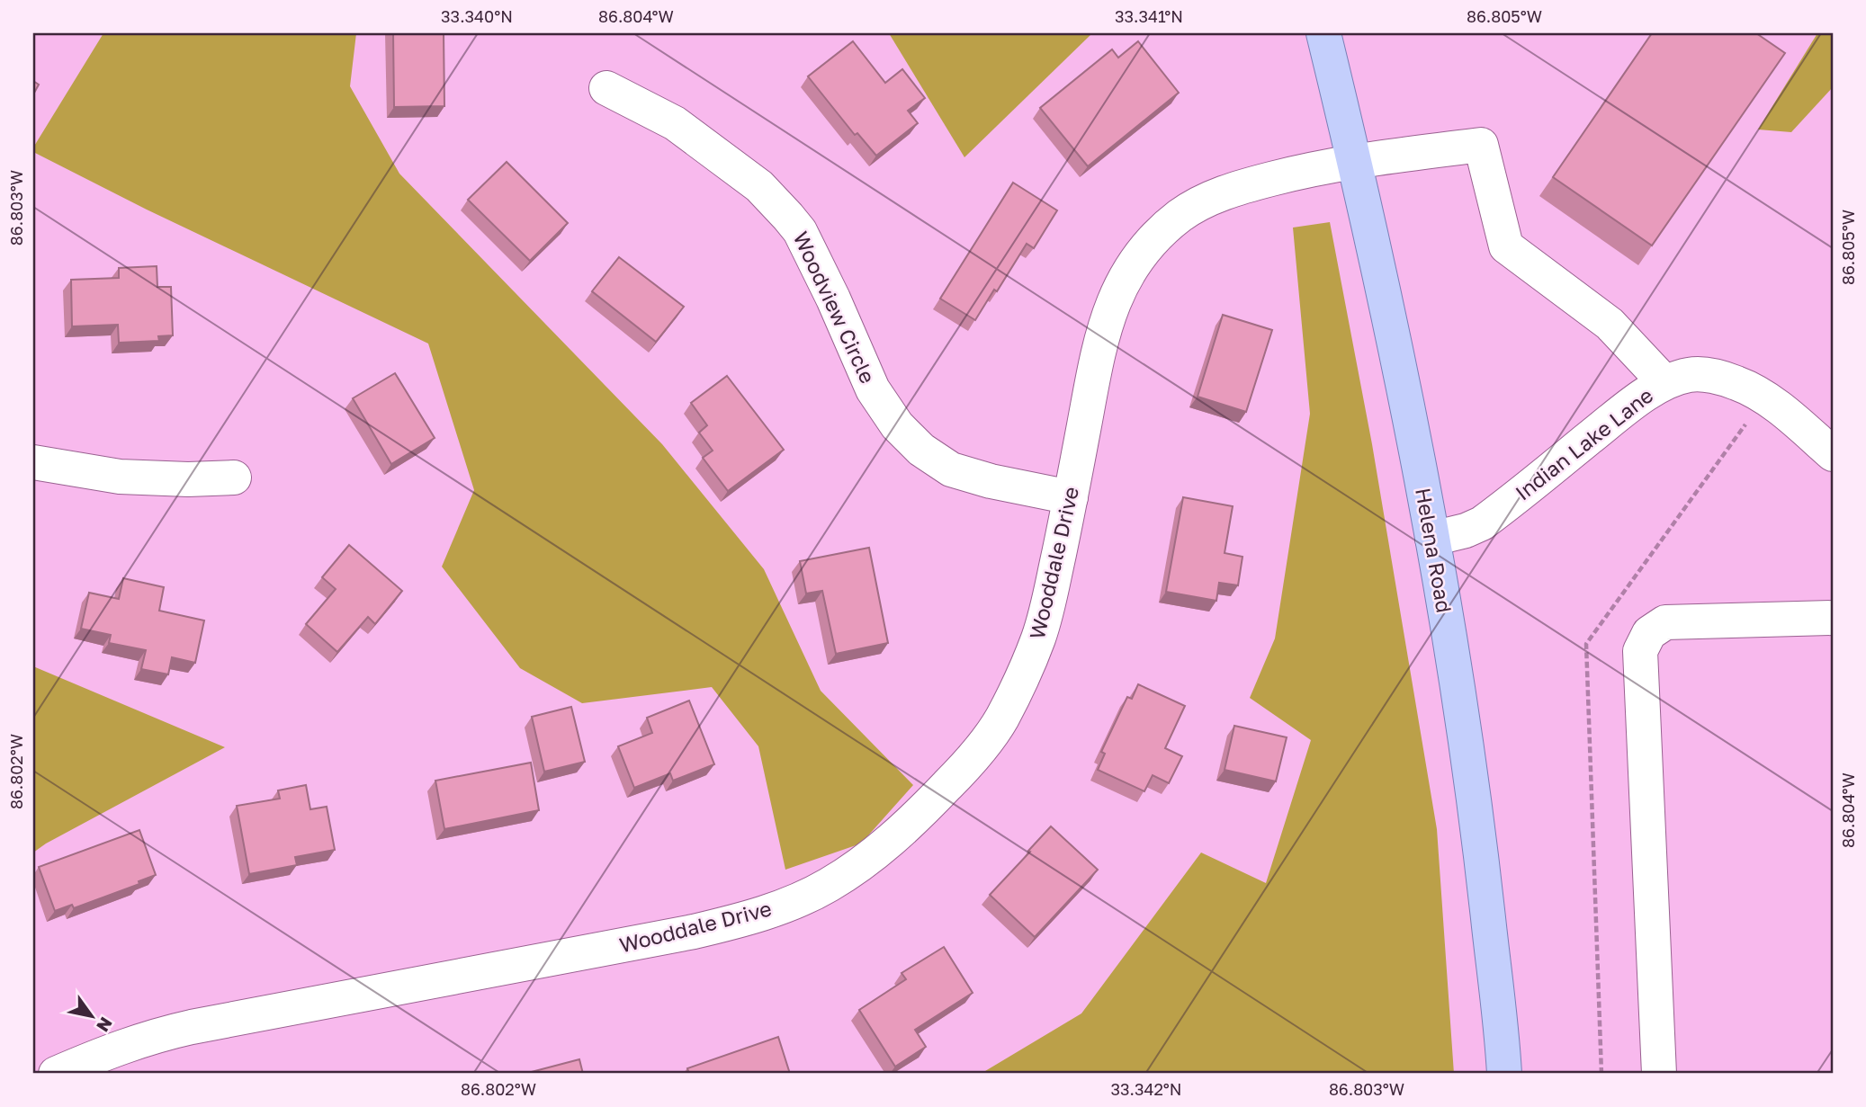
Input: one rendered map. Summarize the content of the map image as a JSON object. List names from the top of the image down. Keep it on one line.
{"streets":{"main road":["Helena Road"],"street":["Woodview Circle","Indian Lake Lane","Wooddale Drive"]},"crossings":[["Woodview Circle","Wooddale Drive"],["Indian Lake Lane","Helena Road"],["Indian Lake Lane","Wooddale Drive"],["Helena Road","Wooddale Drive"]],"north":"bottom right","coordinates":["33.340°N","86.804°W","33.341°N","86.805°W","86.803°W","86.802°W","33.342°N"]}
